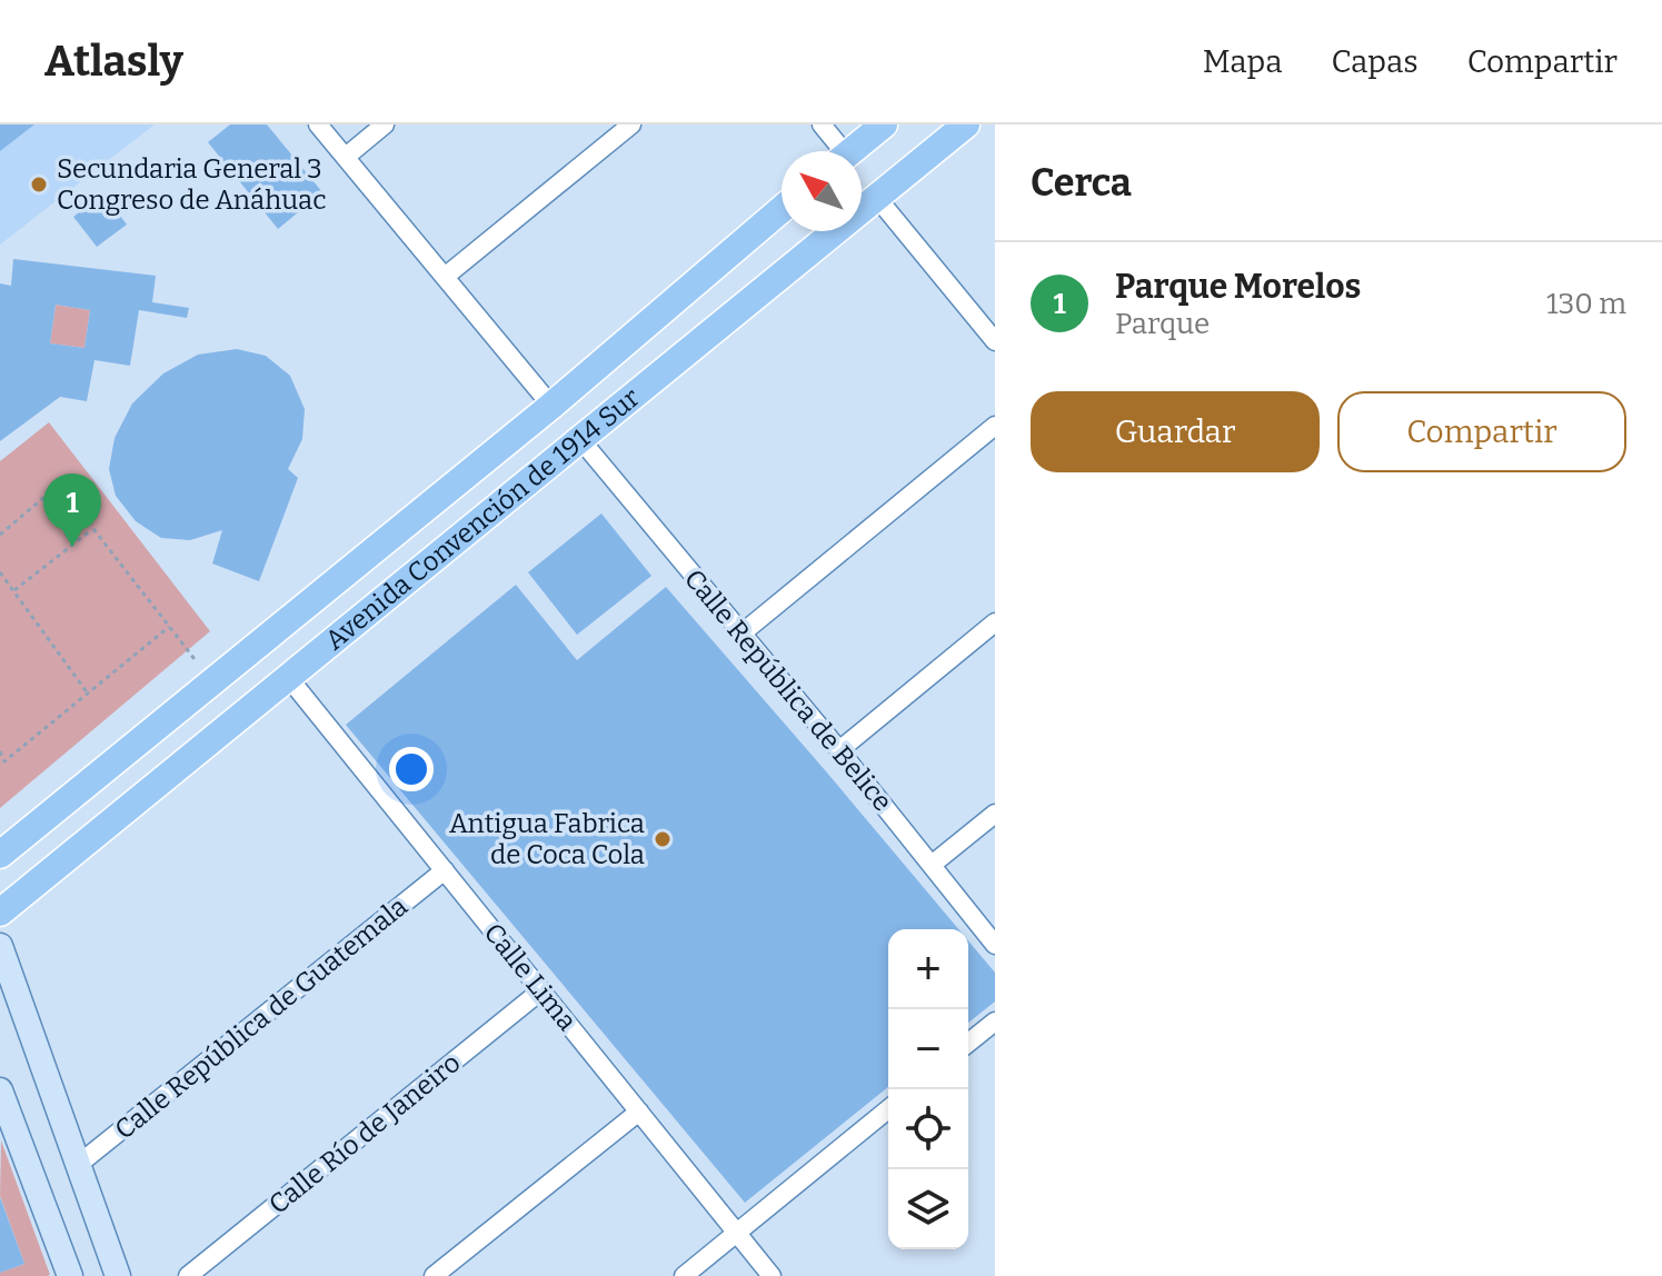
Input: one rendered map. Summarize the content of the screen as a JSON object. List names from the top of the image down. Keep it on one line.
{"streets":{"main road":["Avenida Convención de 1914 Sur"],"street":["Calle República de Belice","Calle Lima","Calle República de Guatemala","Calle Río de Janeiro"]},"crossings":[["Avenida Convención de 1914 Sur","Calle República de Belice"],["Avenida Convención de 1914 Sur","Calle Lima"],["Calle Lima","Calle República de Guatemala"],["Calle Lima","Calle Río de Janeiro"]],"places":["Secundaria General 3 Congreso de Anáhuac","Antigua Fabrica de Coca Cola"],"north":"top left","page":{"header":"Atlasly","nav":["Mapa","Capas","Compartir"],"heading":"Cerca","list":[{"mark":"1","name":"Parque Morelos","note":"Parque","value":"130 m"}],"buttons":["Guardar","Compartir"],"pins":"1","map_buttons":["+","−"]}}
